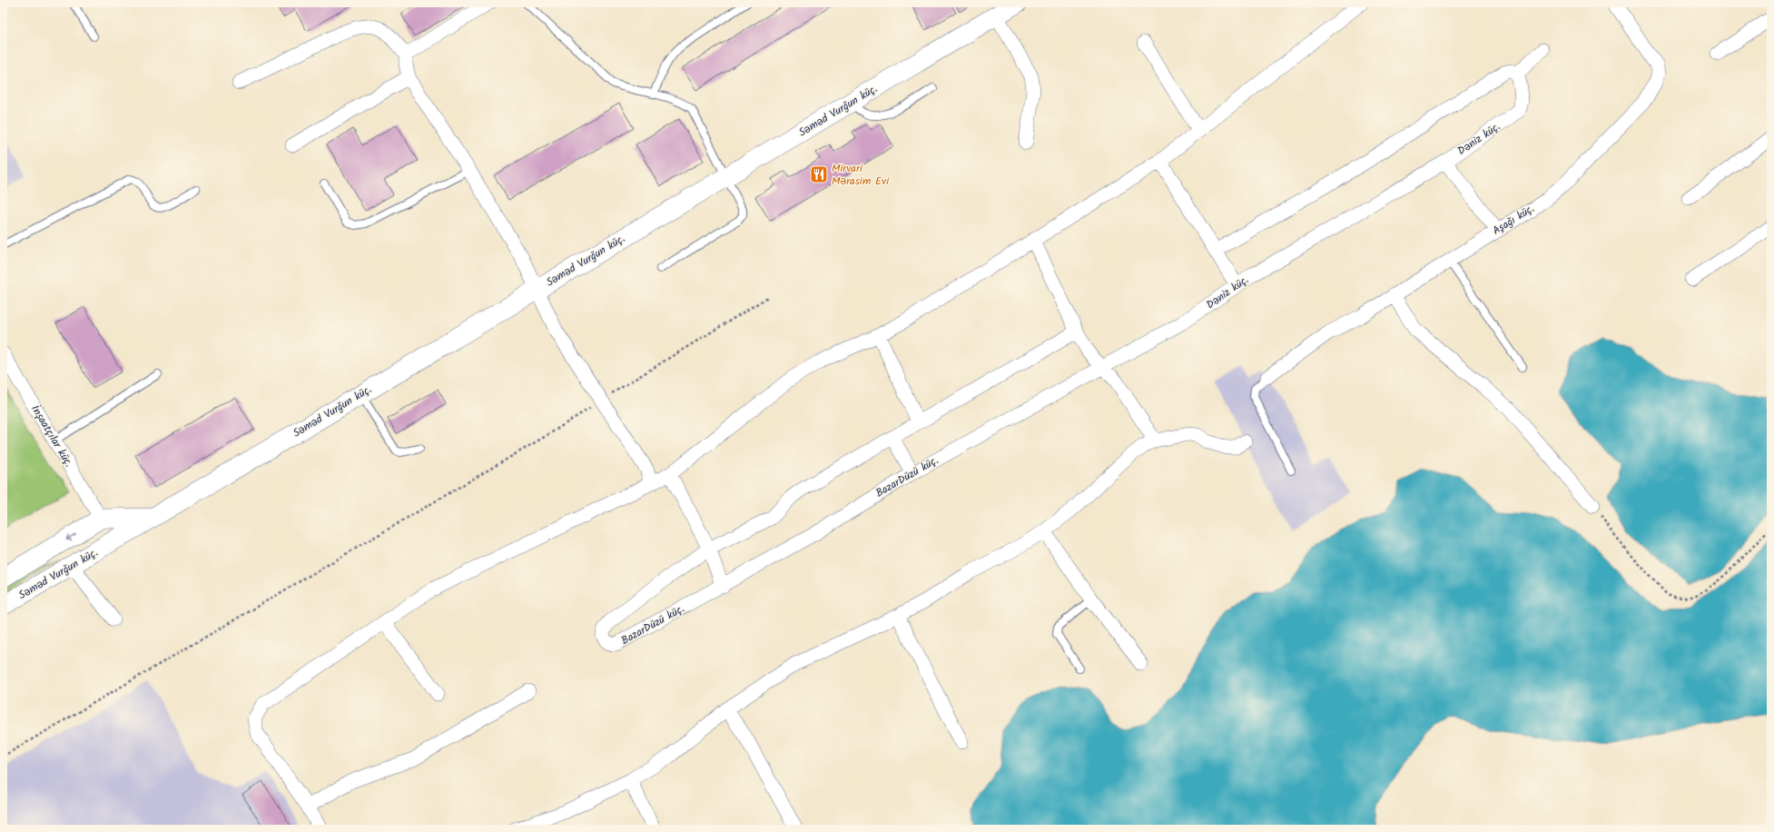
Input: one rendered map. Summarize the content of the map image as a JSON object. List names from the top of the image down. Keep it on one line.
{"streets":{"main road":["Səməd Vurğun küç."],"street":["Dəniz küç.","Aşağı küç.","İnşaatçılar küç.","BazarDüzü küç."]},"crossings":[["Dəniz küç.","BazarDüzü küç."]],"places":{"restaurant":["Mirvari Mərasim Evi"]}}
